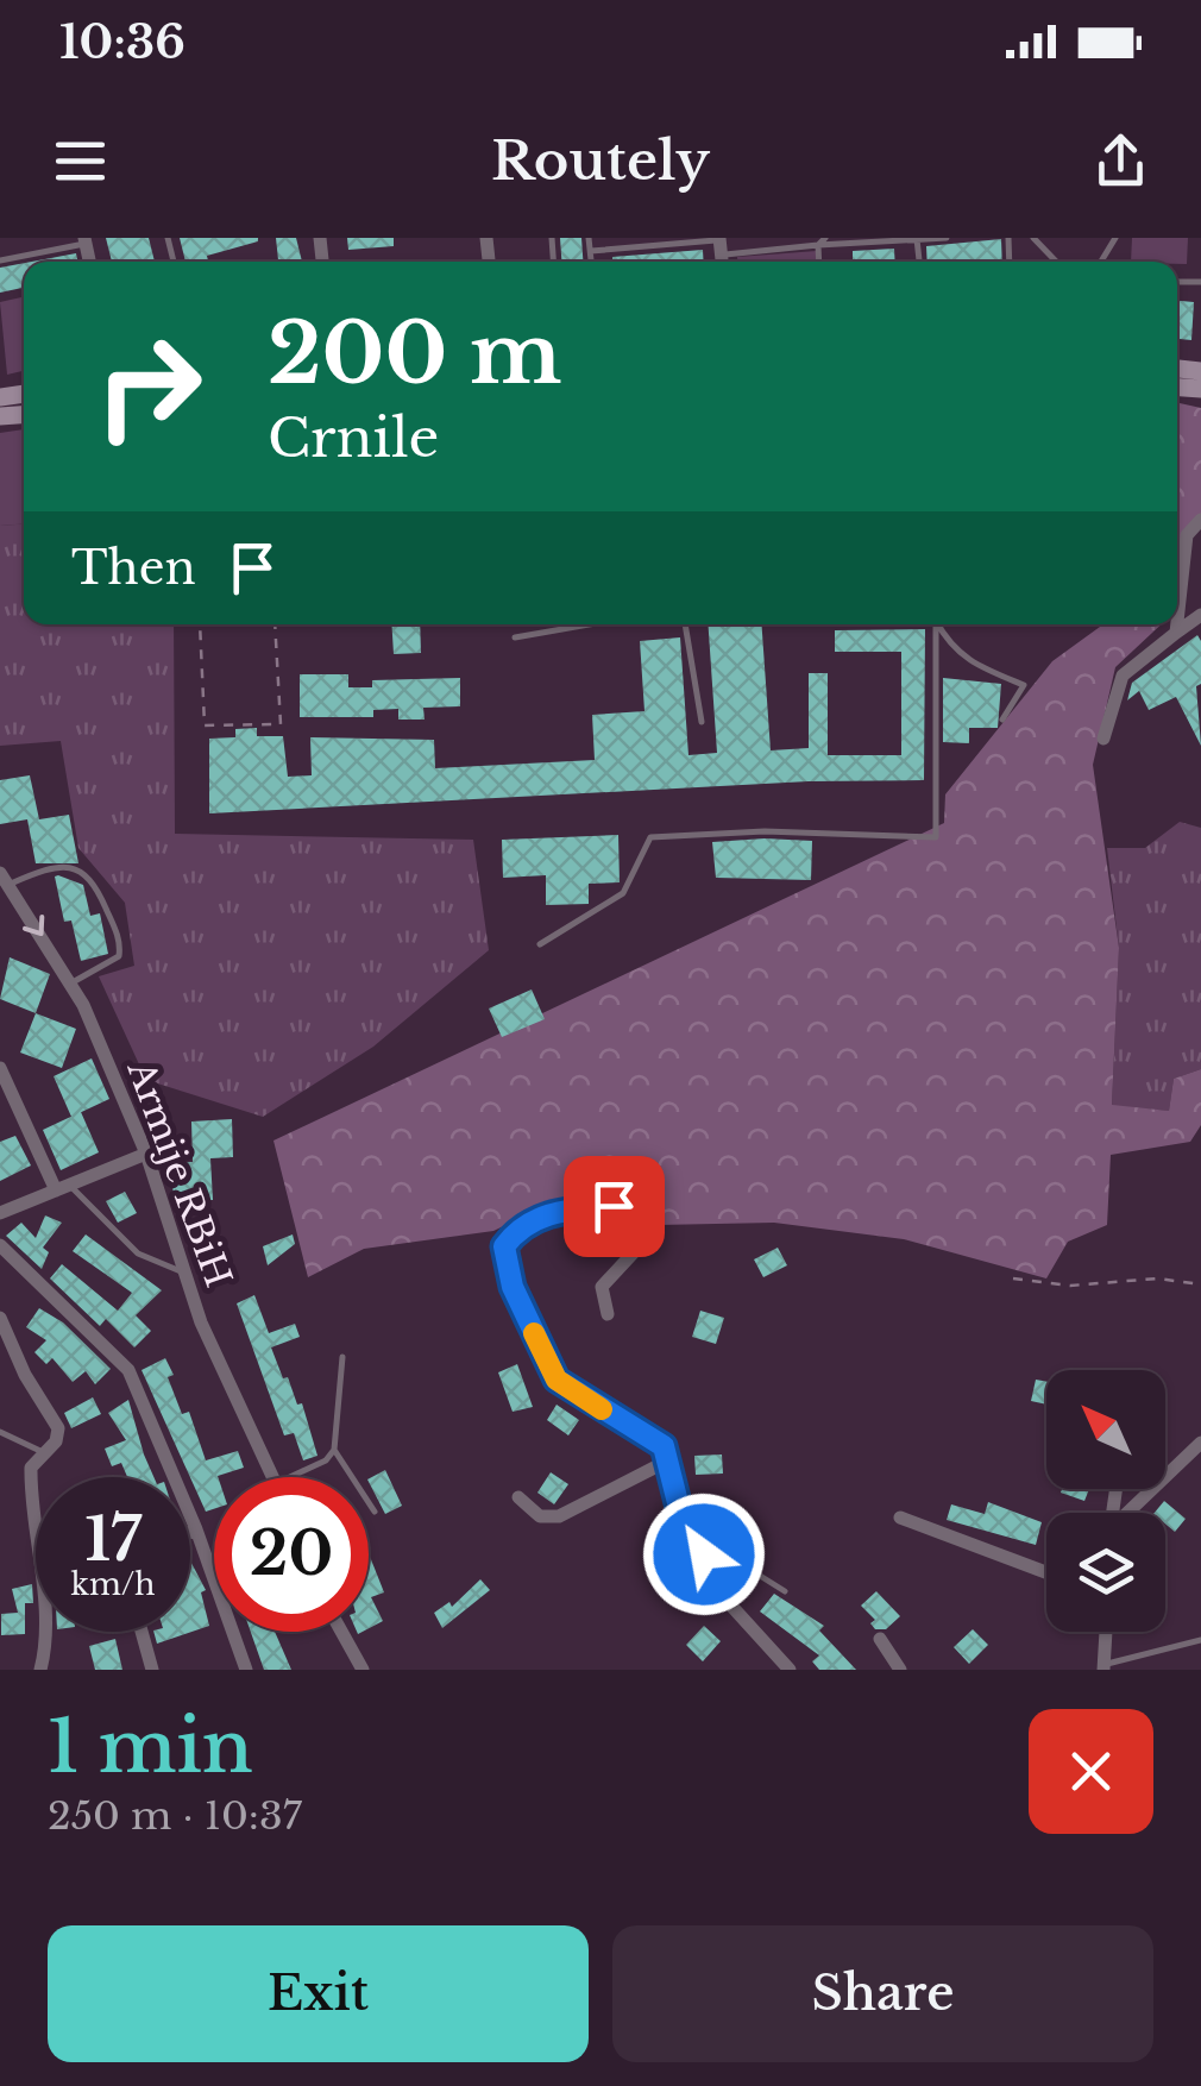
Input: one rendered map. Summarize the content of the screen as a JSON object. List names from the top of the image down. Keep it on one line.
{"streets":{"street":["Armije RBiH"]},"north":"top left","page":{"status":"10:36","header":"Routely","turn":["200 m","Crnile"],"then":"Then","speed":"17 km/h","limit":"20","heading":["1 min","250 m · 10:37"],"buttons":["Exit","Share"]}}
